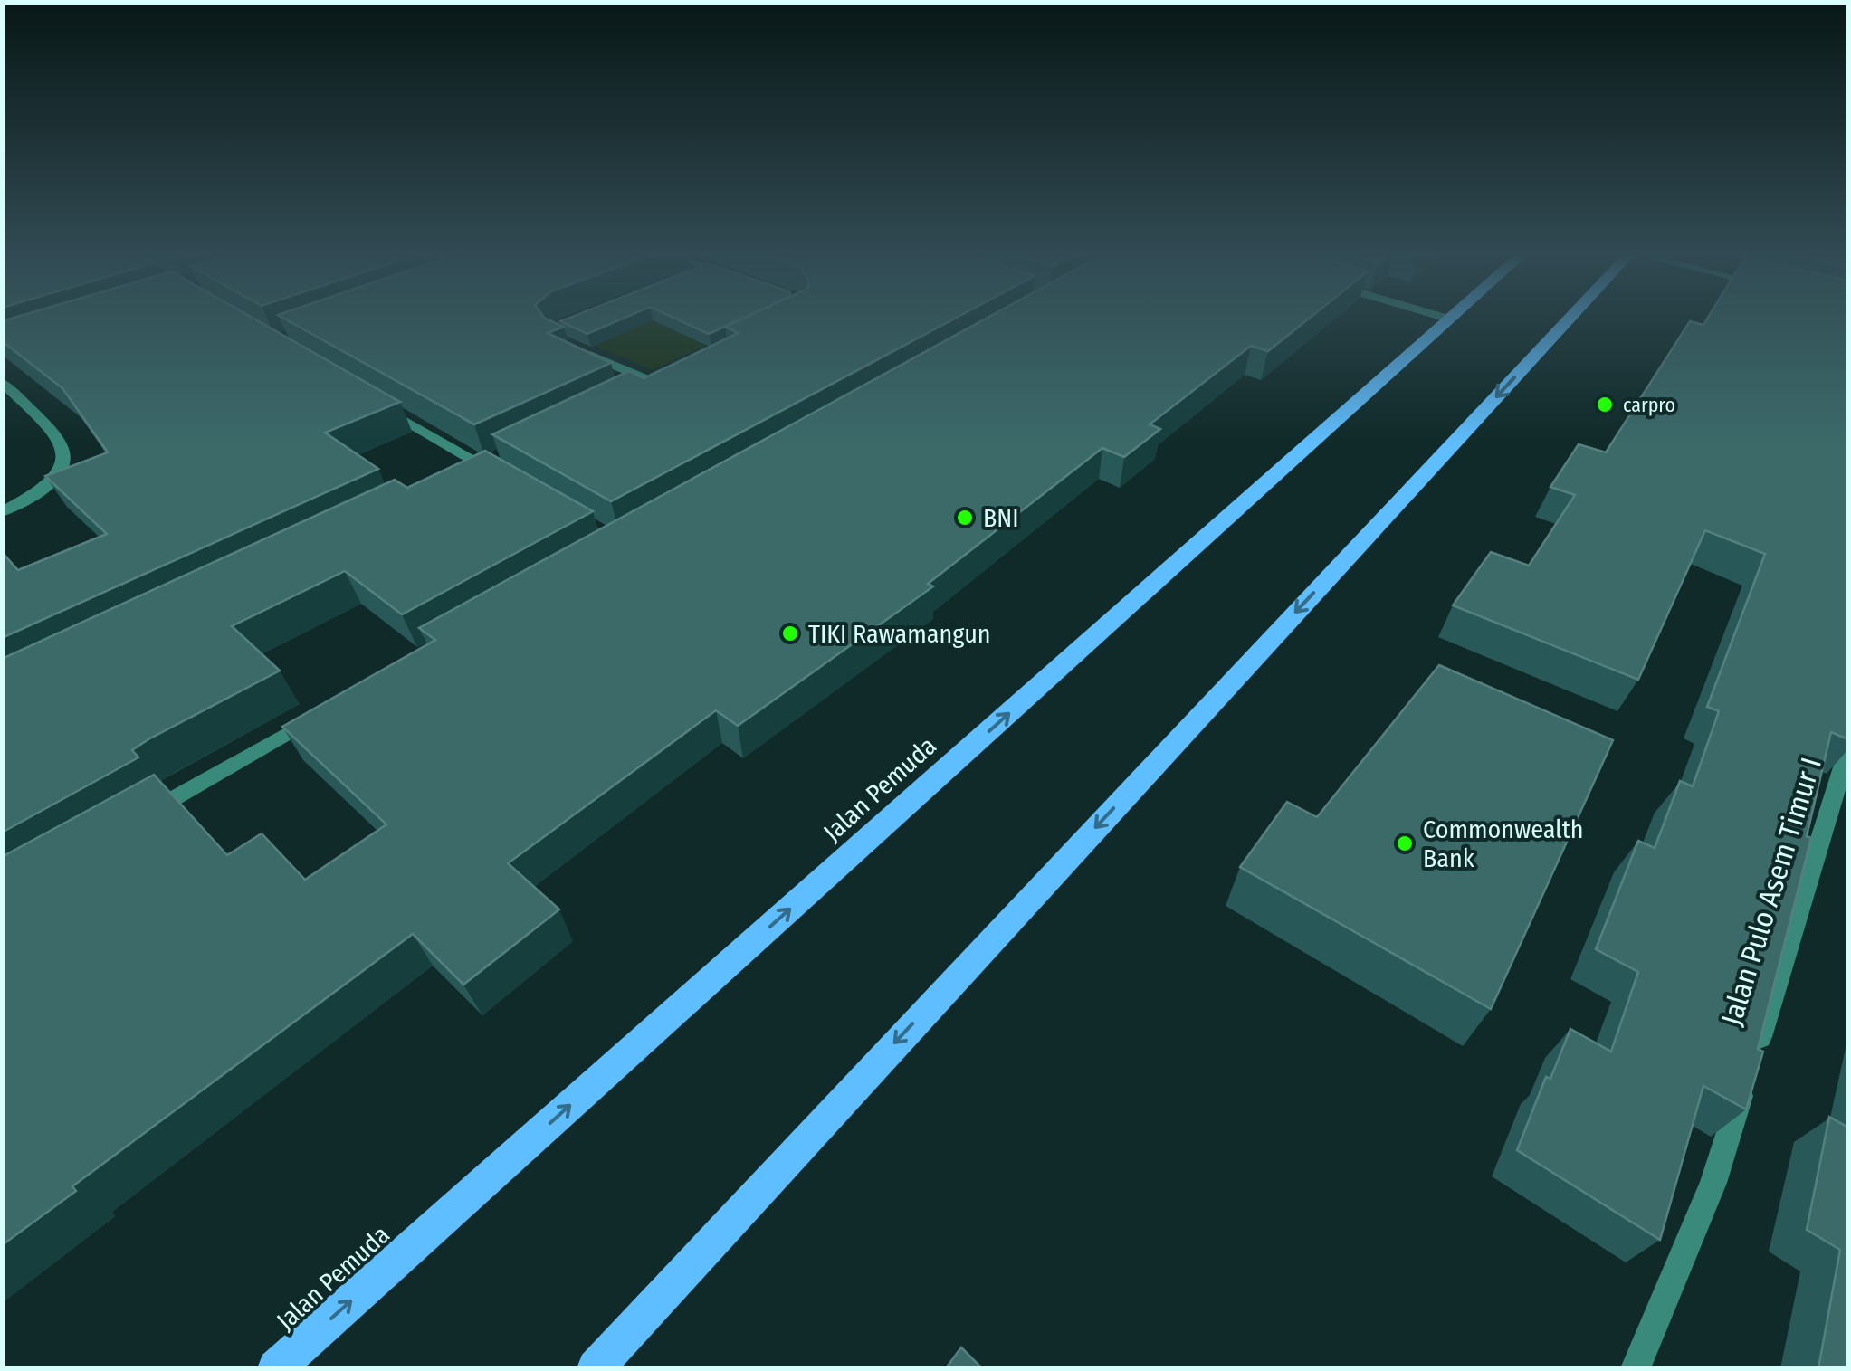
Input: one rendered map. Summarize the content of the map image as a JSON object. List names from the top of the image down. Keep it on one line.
{"streets":{"main road":["Jalan Pemuda"],"street":["Jalan Pulo Asem Timur I"]},"places":["carpro","BNI","TIKI Rawamangun","Commonwealth Bank"]}
